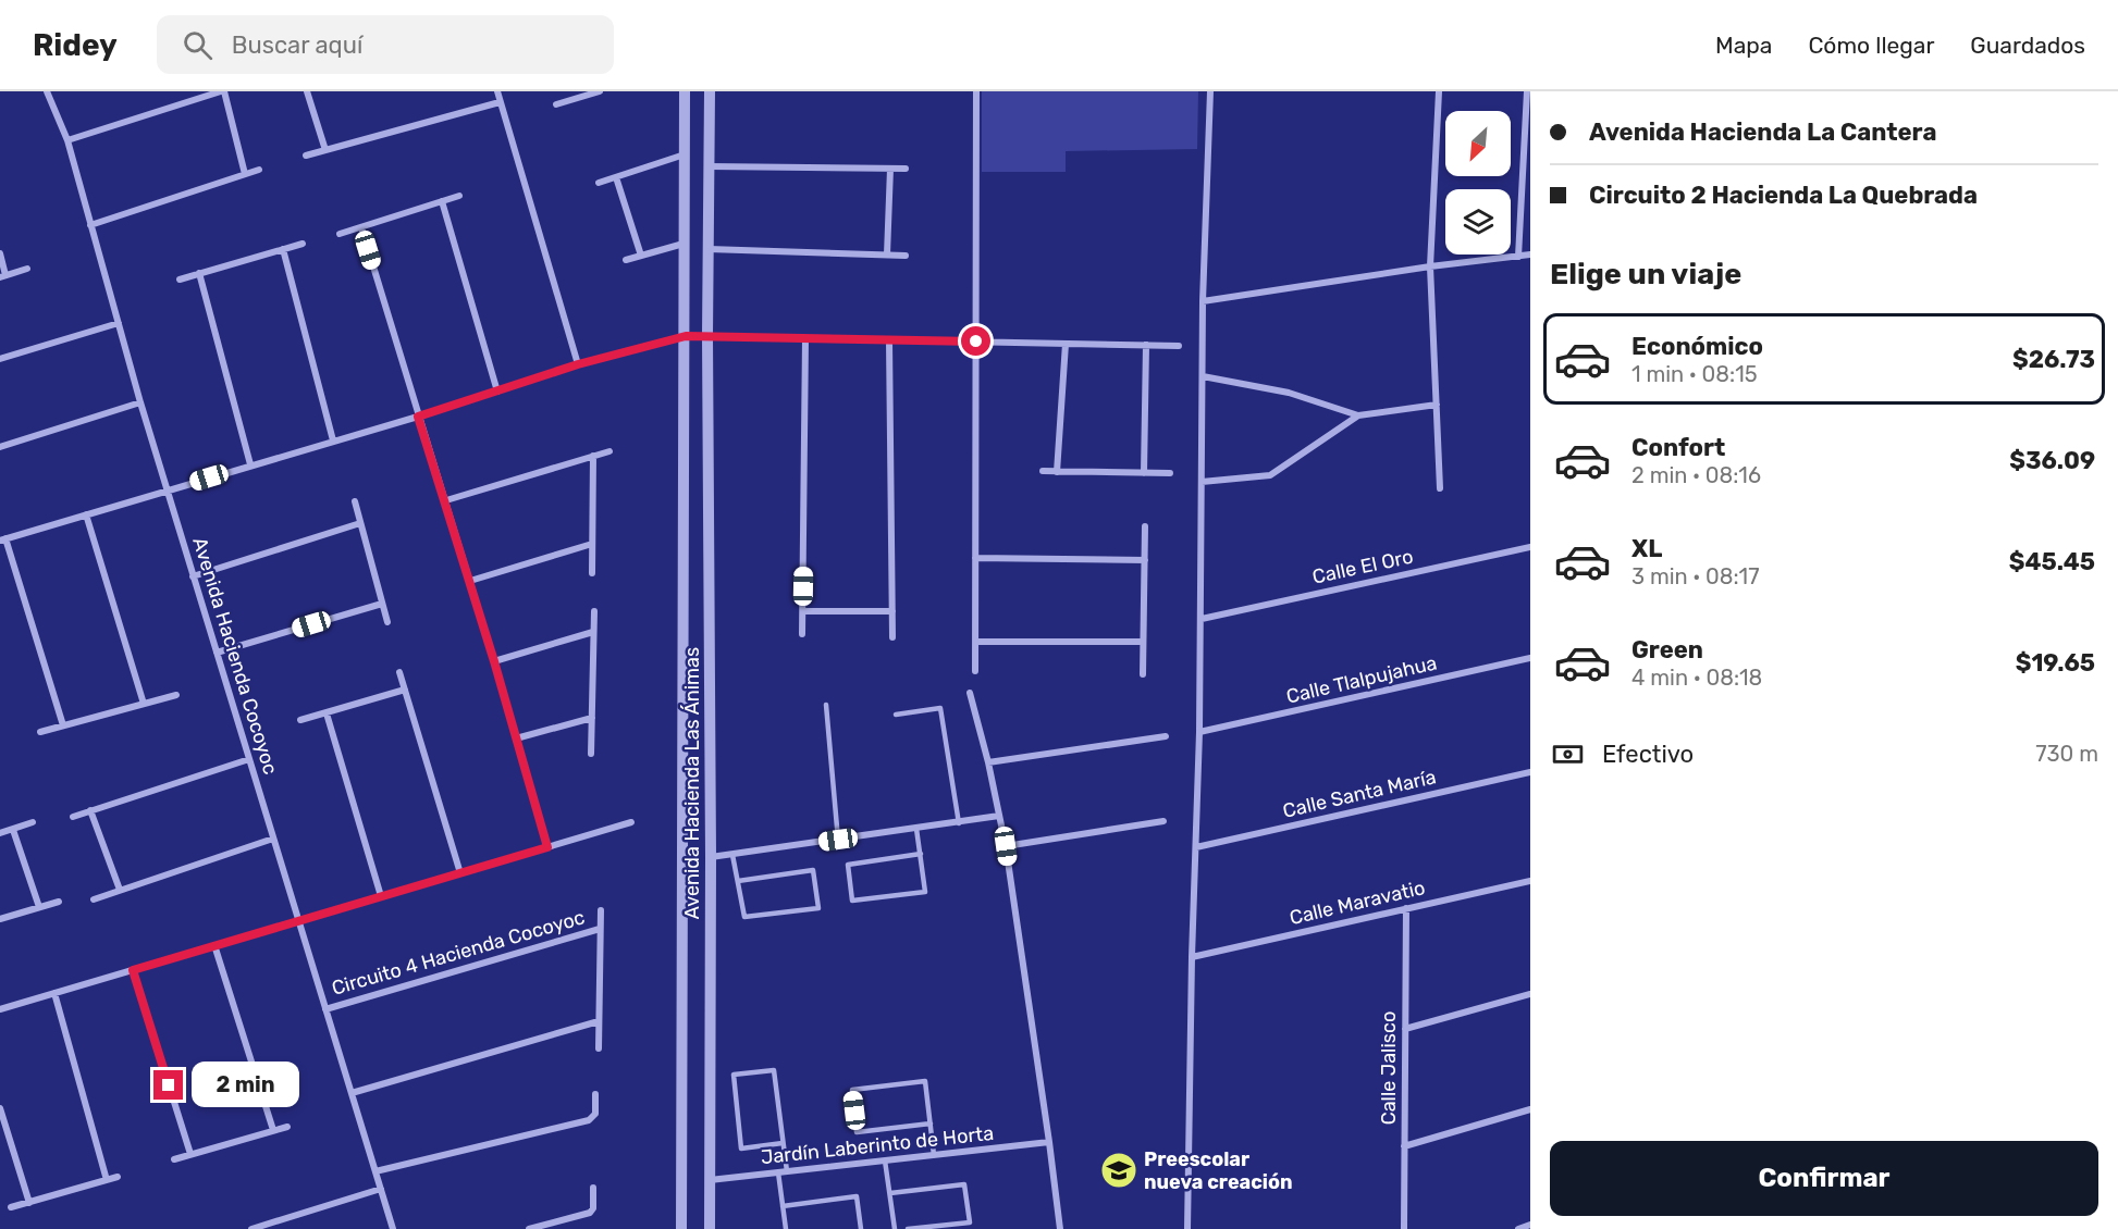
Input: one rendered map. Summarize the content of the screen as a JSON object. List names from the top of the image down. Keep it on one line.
{"streets":{"street":["Calle El Oro","Avenida Hacienda Cocoyoc","Calle Tlalpujahua","Avenida Hacienda Las Ánimas","Calle Santa María","Calle Maravatio","Circuito 4 Hacienda Cocoyoc","Calle Jalisco","Jardín Laberinto de Horta"]},"crossings":[["Avenida Hacienda Cocoyoc","Circuito 4 Hacienda Cocoyoc"],["Avenida Hacienda Las Ánimas","Jardín Laberinto de Horta"],["Calle Maravatio","Calle Jalisco"]],"places":{"school or university":["Preescolar nueva creación"]},"north":"bottom left","page":{"header":"Ridey","search":"Buscar aquí","nav":["Mapa","Cómo llegar","Guardados"],"banner":["Avenida Hacienda La Cantera","Circuito 2 Hacienda La Quebrada"],"heading":"Elige un viaje","list":[{"name":"Económico","note":"1 min · 08:15","value":"$26.73"},{"name":"Confort","note":"2 min · 08:16","value":"$36.09"},{"name":"XL","note":"3 min · 08:17","value":"$45.45"},{"name":"Green","note":"4 min · 08:18","value":"$19.65"}],"pay":["Efectivo","730 m"],"bubble":"2 min","buttons":"Confirmar"}}
